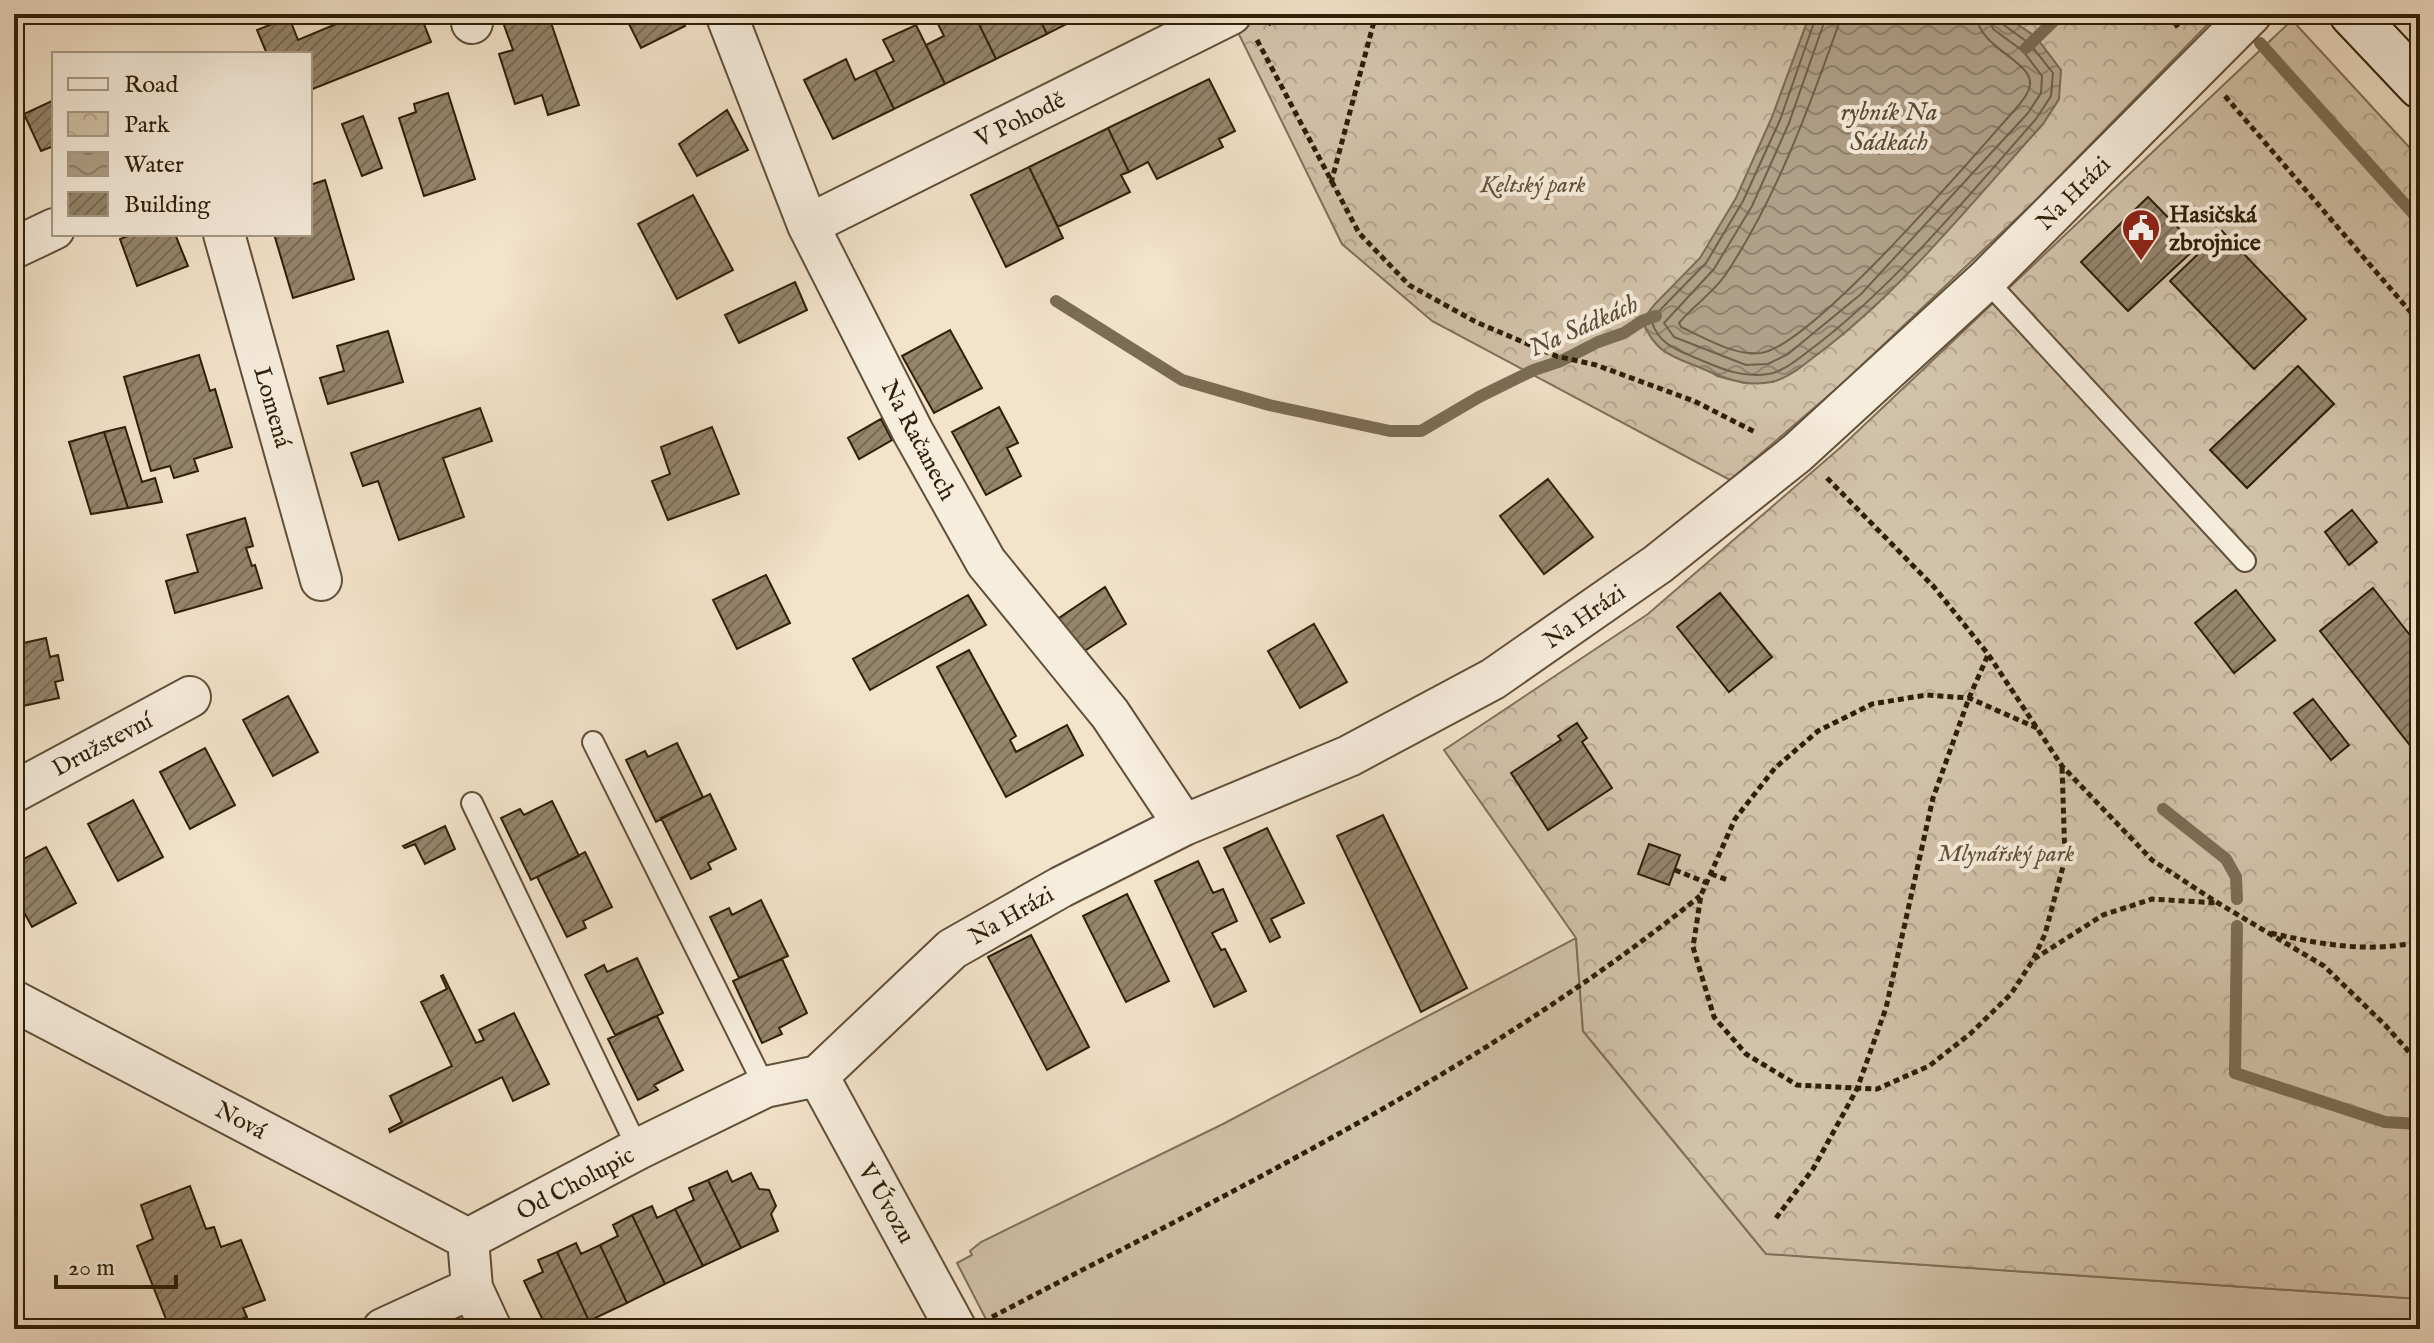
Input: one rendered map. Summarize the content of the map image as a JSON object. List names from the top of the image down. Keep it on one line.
{"streets":{"street":["V Pohodě","Na Hrázi","Lomená","Na Račanech","Družstevní","Nová","Od Cholupic","V Úvozu"]},"crossings":[["V Pohodě","Na Račanech"],["Na Hrázi","Na Račanech"],["Na Hrázi","Od Cholupic"],["Na Hrázi","V Úvozu"],["Nová","Od Cholupic"],["Od Cholupic","V Úvozu"]],"water":["rybník Na Sádkách","Na Sádkách"],"parks":["Keltský park","Mlynářský park"],"places":{"public building":["Hasičská zbrojnice"]},"legend":["Road","Park","Water","Building"],"scale_bar":"20 m"}
